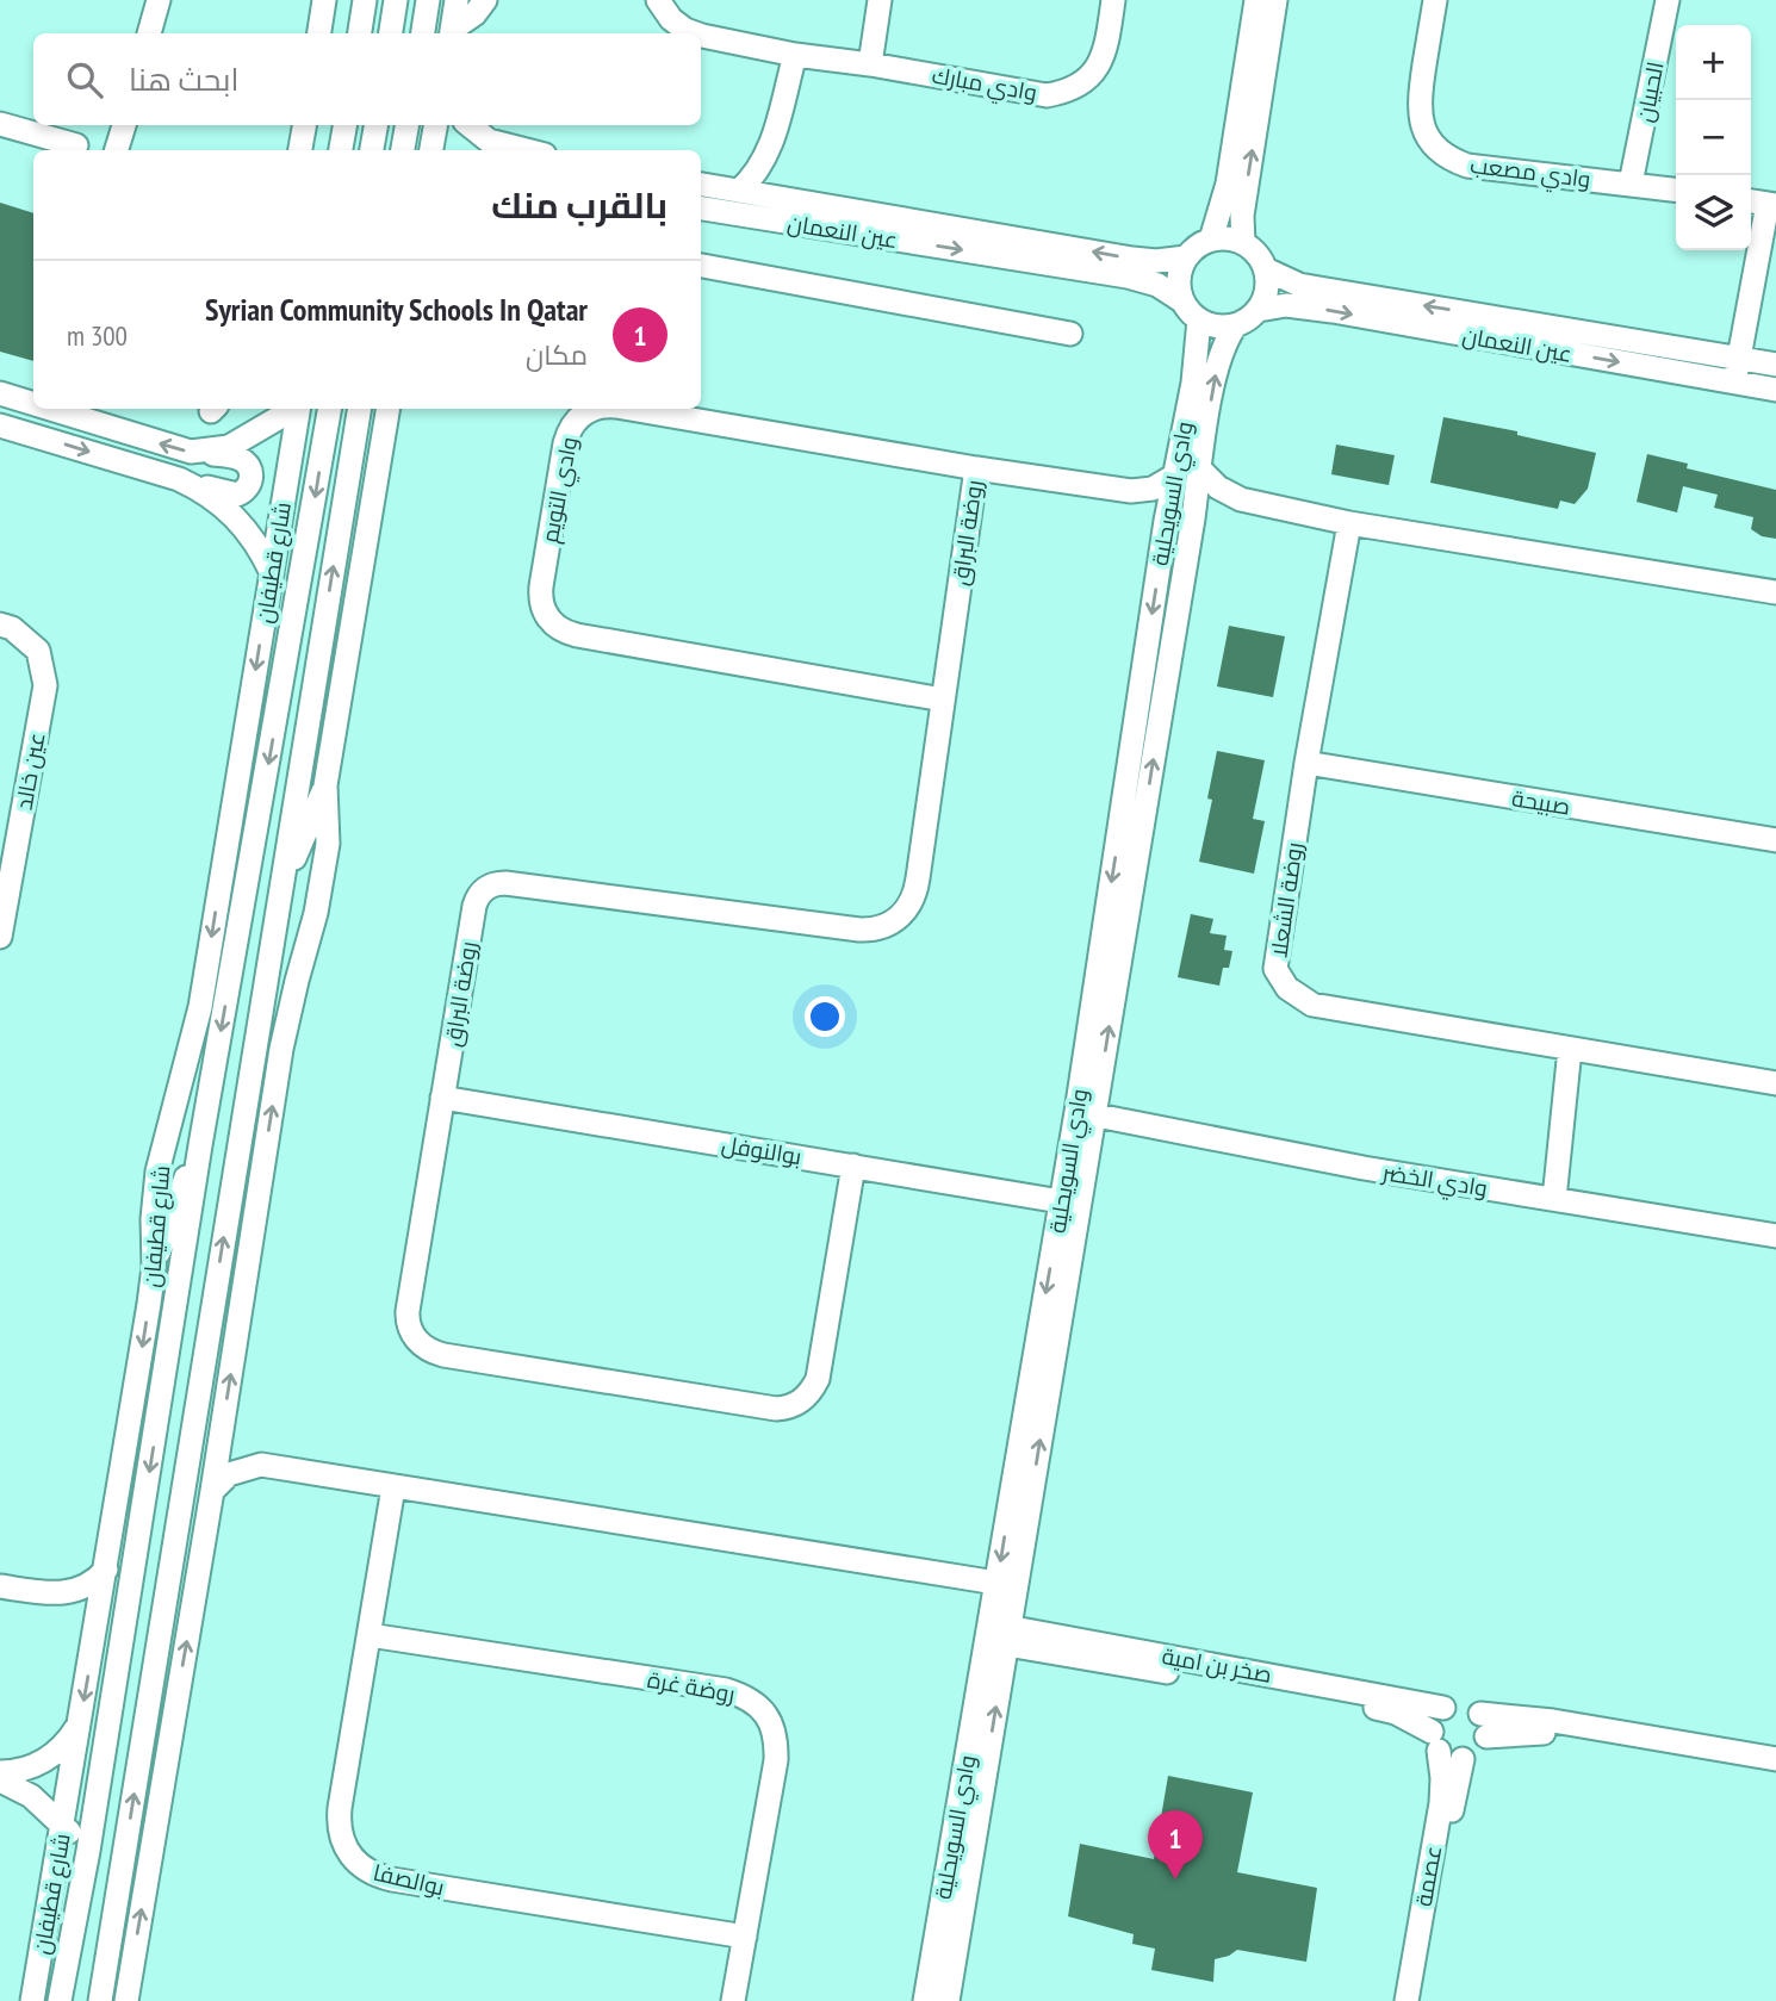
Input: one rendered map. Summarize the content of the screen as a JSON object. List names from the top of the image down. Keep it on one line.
{"streets":{"street":["وادي مبارك","الحبيان","وادي مصعب","عين النعمان","وادي التويم","وادي السويحلية","روضة البراق","شارع قطيفان","عين خالد","صبيحة","روضة الشعلا","بوالنوفل","وادي الخضر","صخر بن امية","روضة غرة","عصمة","بوالصفا"]},"crossings":[["الحبيان","وادي مصعب"],["عين النعمان","وادي السويحلية"],["وادي التويم","وادي السويحلية"],["وادي التويم","روضة البراق"],["وادي السويحلية","بوالنوفل"],["وادي السويحلية","وادي الخضر"],["وادي السويحلية","صخر بن امية"],["روضة البراق","بوالنوفل"],["صبيحة","روضة الشعلا"],["صخر بن امية","عصمة"],["روضة غرة","بوالصفا"]],"page":{"map_buttons":["+","−"],"search":"ابحث هنا","heading":"بالقرب منك","list":[{"mark":"1","name":"Syrian Community Schools In Qatar","note":"مكان","value":"300 m"}],"pins":"1"}}
